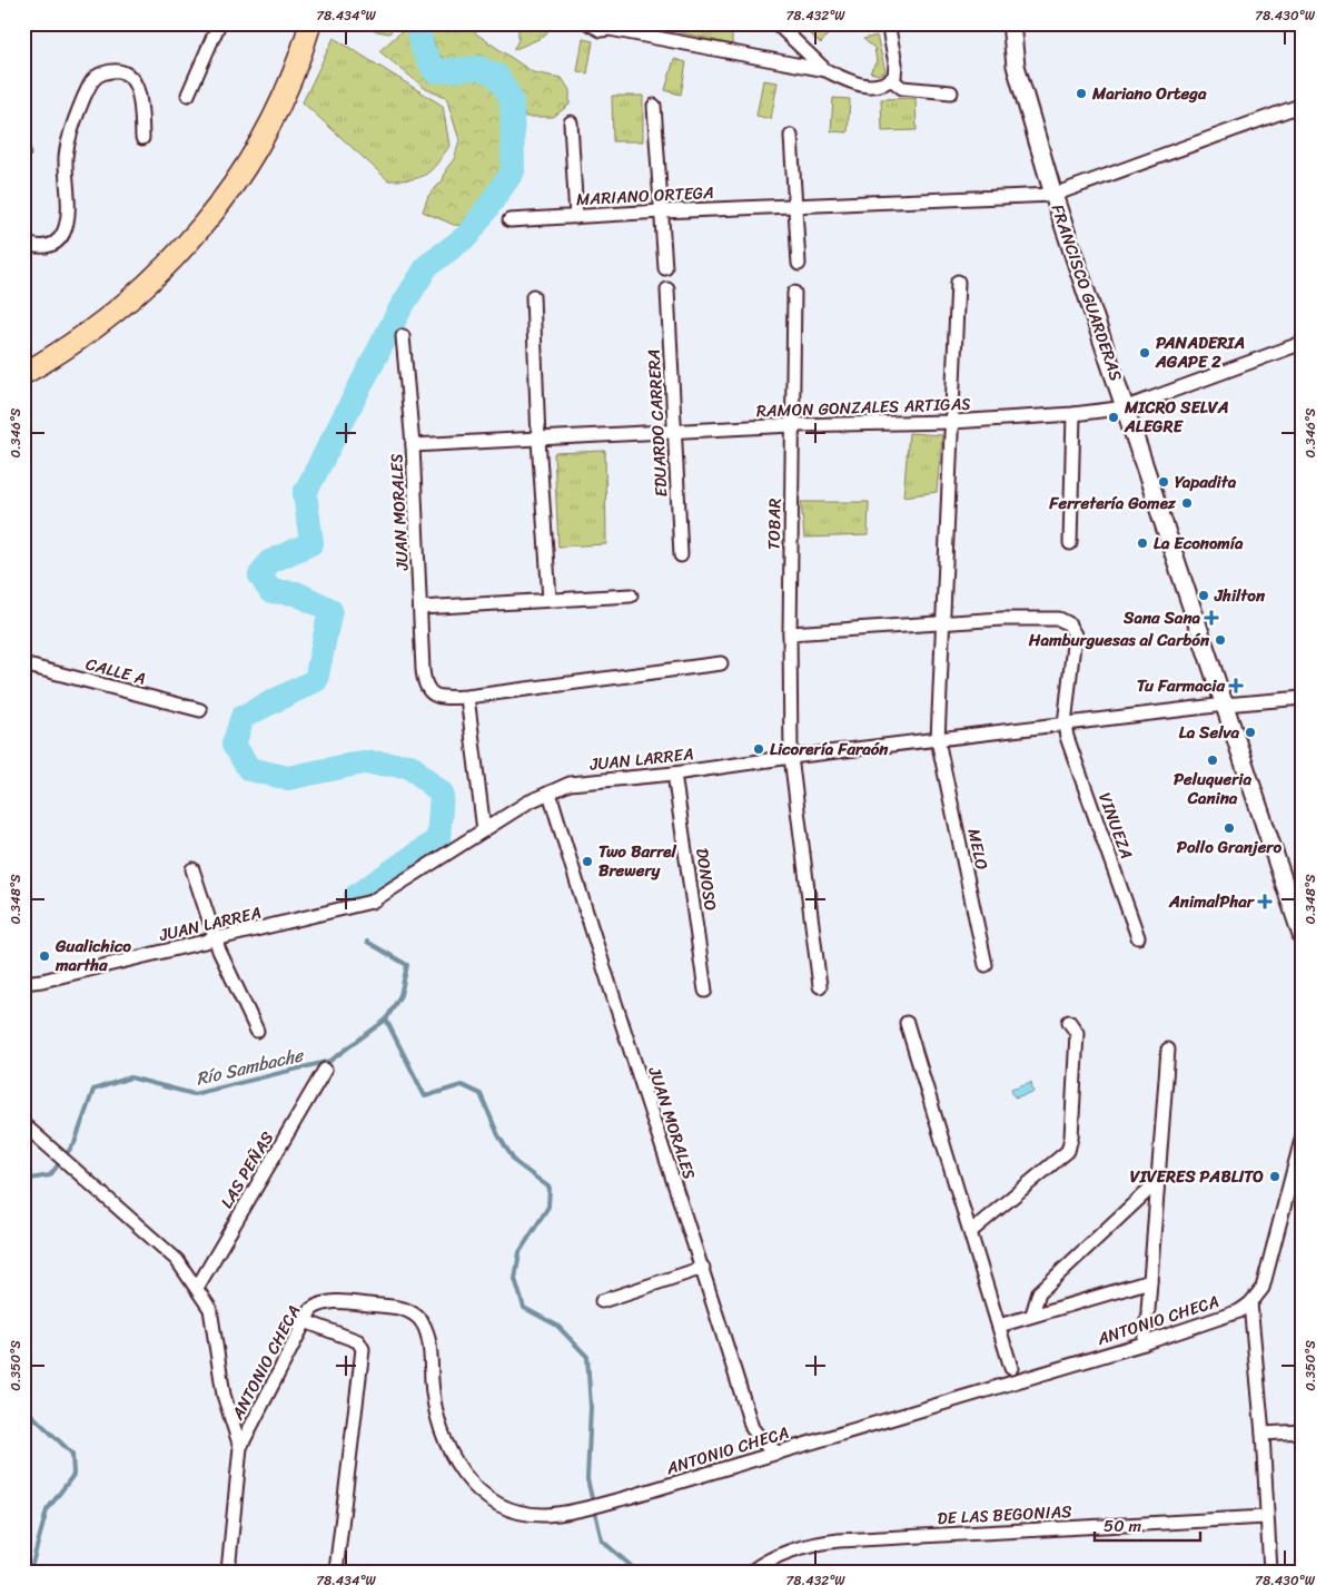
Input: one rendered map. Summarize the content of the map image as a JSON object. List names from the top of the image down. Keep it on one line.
{"streets":{"street":["MARIANO ORTEGA","FRANCISCO GUARDERAS","RAMON GONZALES ARTIGAS","EDUARDO CARRERA","JUAN MORALES","TOBAR","CALLE A","JUAN LARREA","VINUEZA","MELO","DONOSO","LAS PEÑAS","ANTONIO CHECA","DE LAS BEGONIAS"]},"crossings":[["MARIANO ORTEGA","FRANCISCO GUARDERAS"],["FRANCISCO GUARDERAS","RAMON GONZALES ARTIGAS"],["FRANCISCO GUARDERAS","JUAN LARREA"],["RAMON GONZALES ARTIGAS","EDUARDO CARRERA"],["RAMON GONZALES ARTIGAS","JUAN MORALES"],["RAMON GONZALES ARTIGAS","TOBAR"],["RAMON GONZALES ARTIGAS","MELO"],["JUAN MORALES","JUAN LARREA"],["JUAN MORALES","ANTONIO CHECA"],["TOBAR","JUAN LARREA"],["JUAN LARREA","VINUEZA"],["JUAN LARREA","MELO"],["JUAN LARREA","DONOSO"]],"water":["Río Sambache"],"places":{"other":["Mariano Ortega","PANADERIA AGAPE 2","MICRO SELVA ALEGRE","Yapadita","Ferretería Gomez","La Economía","Jhilton","Hamburguesas al Carbón","La Selva","Licorería Faraón","Peluqueria Canina","Pollo Granjero","Two Barrel Brewery","Gualichico martha","VIVERES PABLITO"],"health":["Sana Sana","Tu Farmacia","AnimalPhar"]},"scale_bar":"50 m","coordinates":["78.434°W","78.432°W","78.430°W","0.346°S","0.348°S","0.350°S"]}
